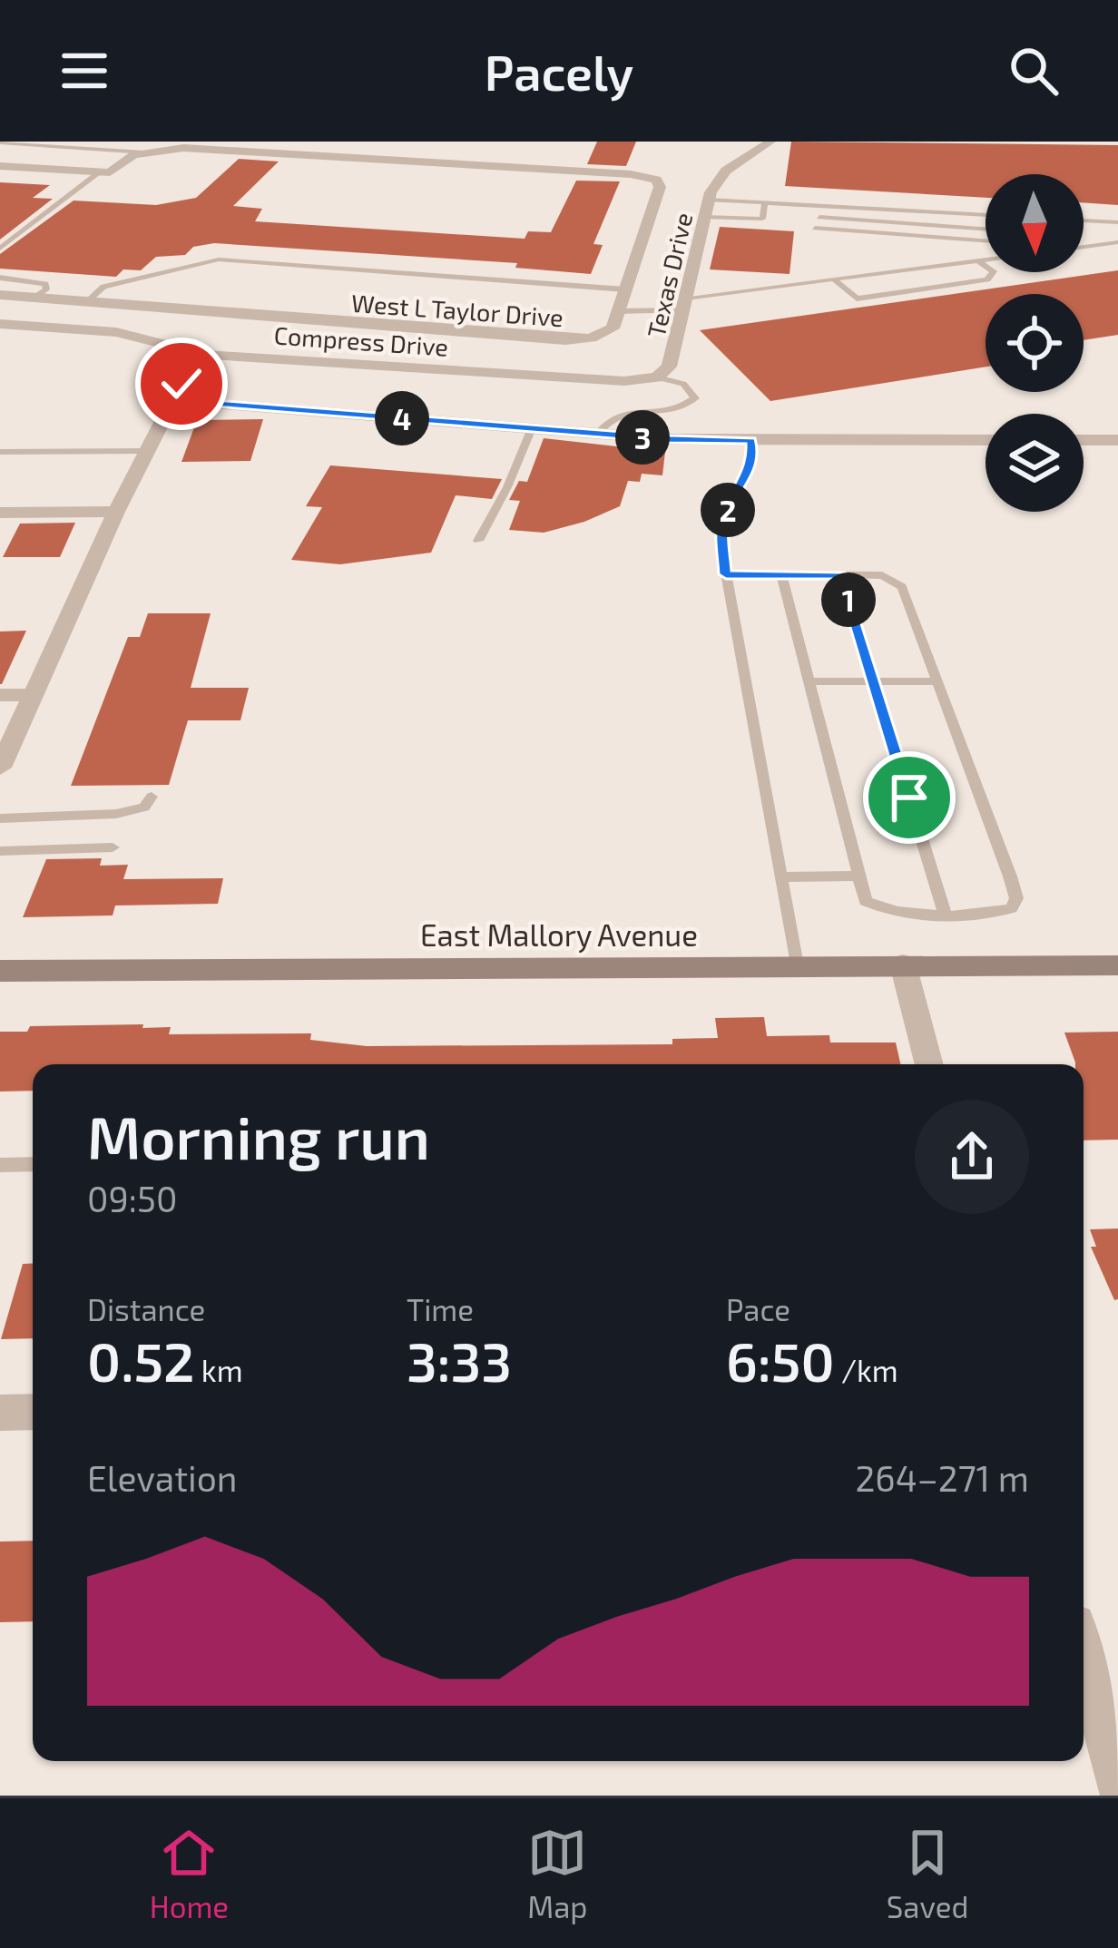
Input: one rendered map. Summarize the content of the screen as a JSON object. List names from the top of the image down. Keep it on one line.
{"streets":{"main road":["East Mallory Avenue"],"street":["Texas Drive","West L Taylor Drive","Compress Drive"]},"crossings":[["Texas Drive","Compress Drive"]],"north":"bottom","page":{"header":"Pacely","pins":["4","3","2","1"],"heading":["Morning run","09:50"],"stats":[["Distance","0.52 km"],["Time","3:33"],["Pace","6:50 /km"]],"chart":["Elevation","264–271 m"],"tabs":["Home","Map","Saved"]}}
